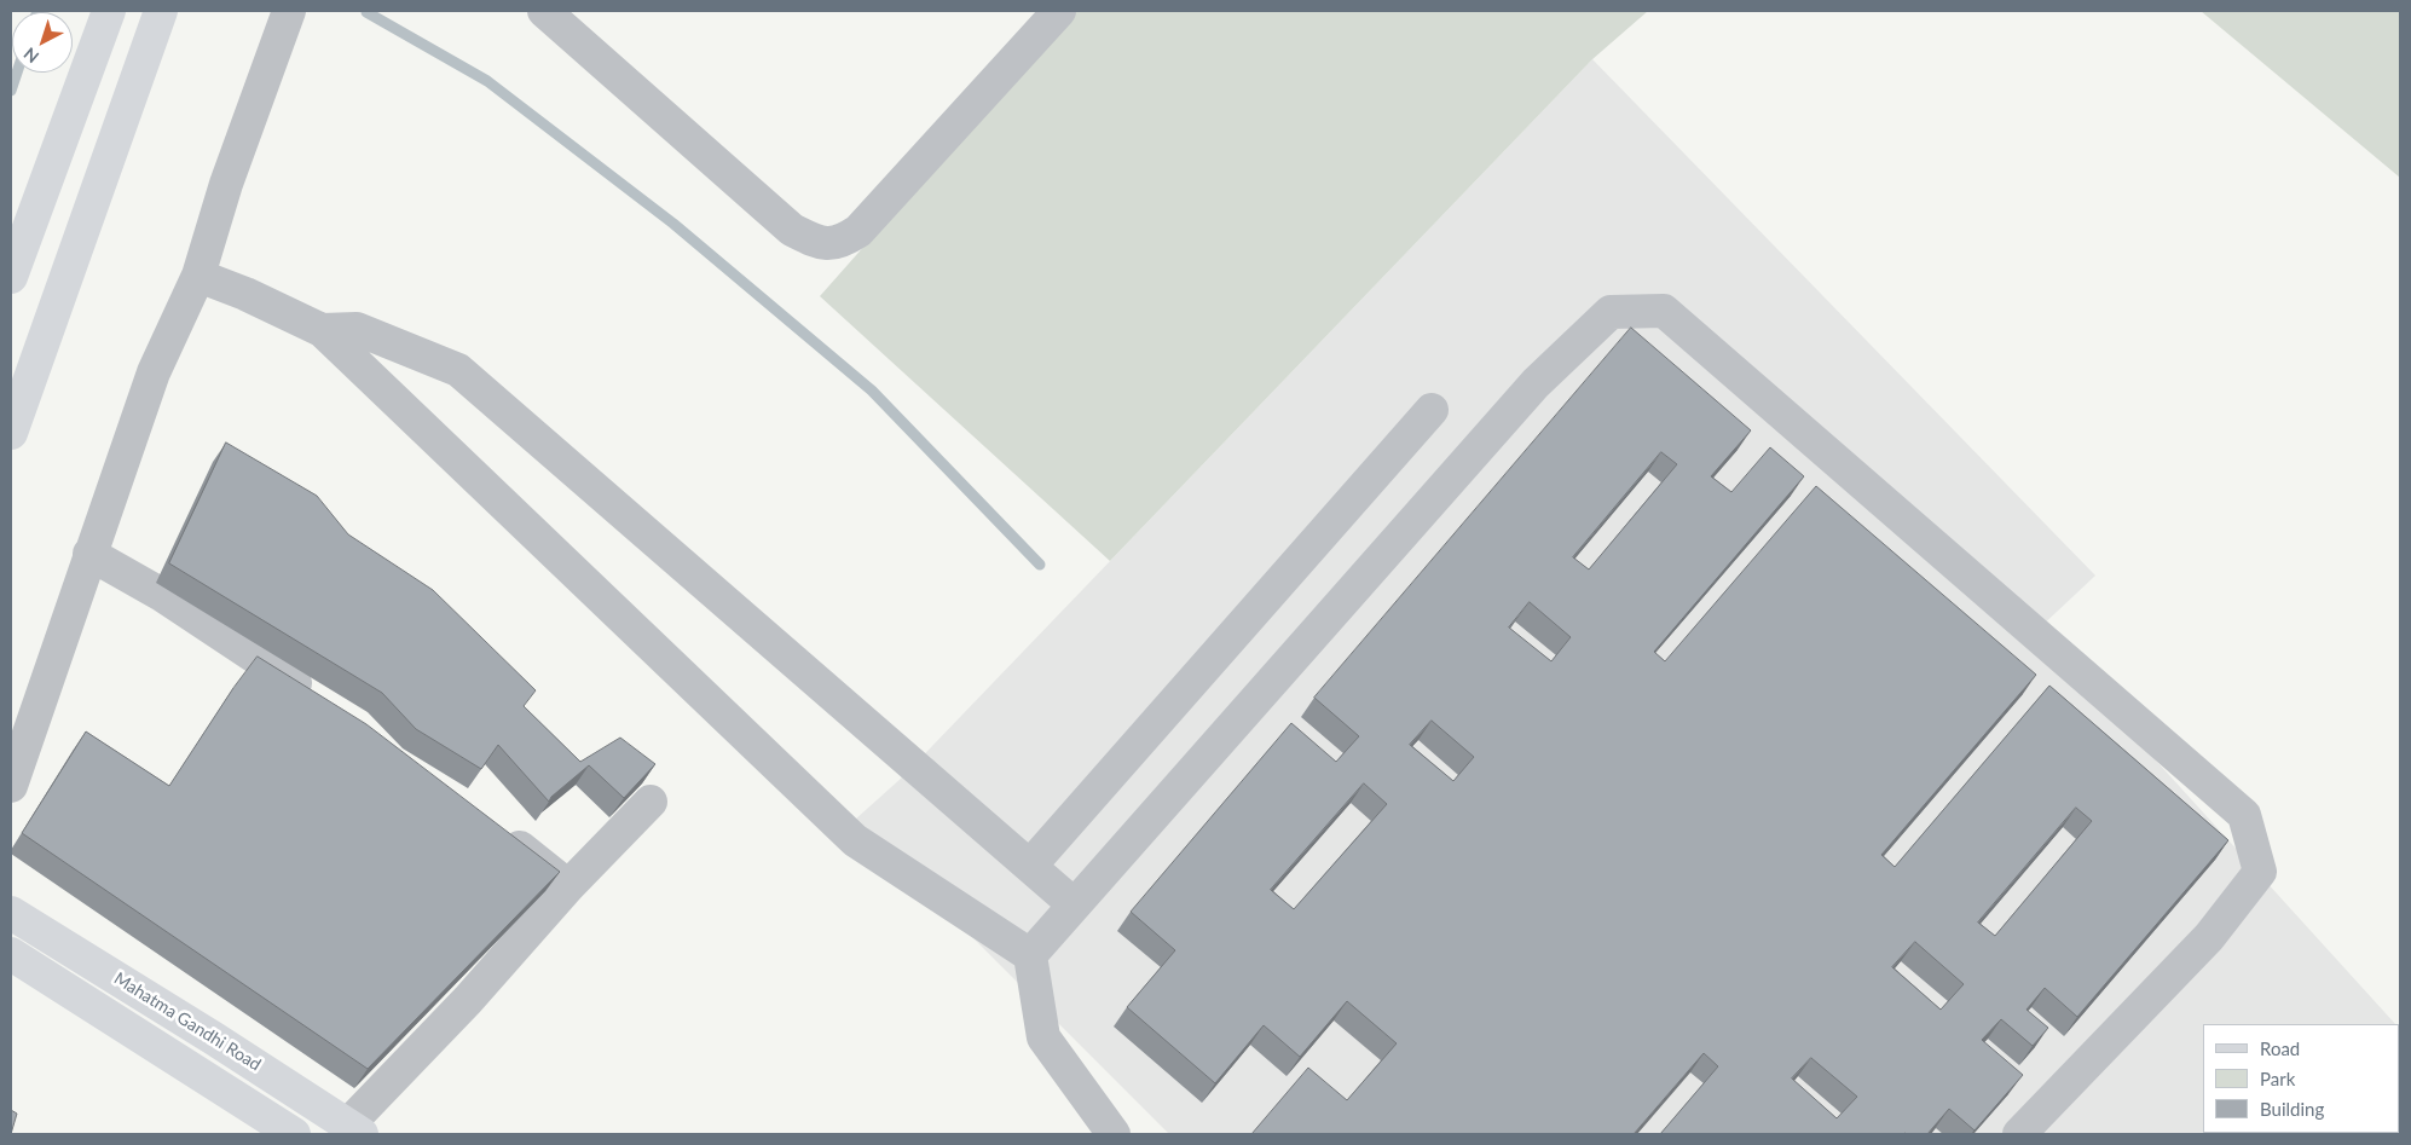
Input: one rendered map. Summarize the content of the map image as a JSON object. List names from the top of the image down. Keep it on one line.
{"streets":{"main road":["Mahatma Gandhi Road"]},"legend":["Road","Park","Building"],"north":"bottom left"}
